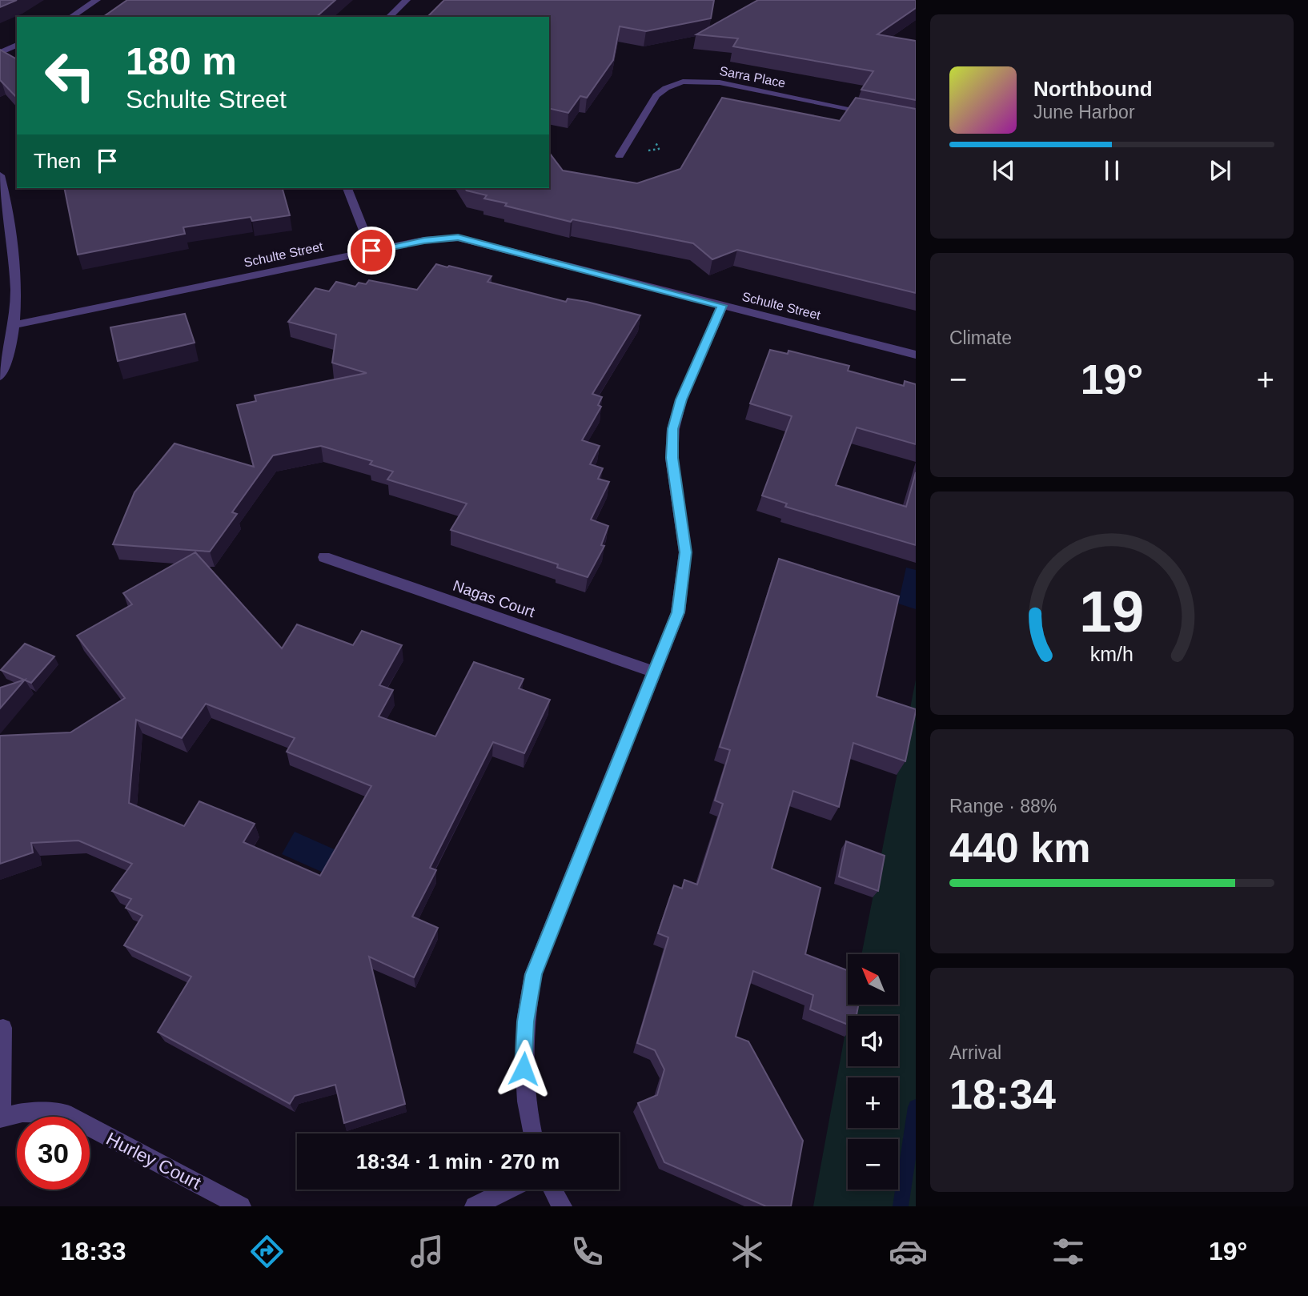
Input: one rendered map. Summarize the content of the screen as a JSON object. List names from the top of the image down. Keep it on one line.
{"streets":{"street":["Sarra Place","Schulte Street","Nagas Court","Hurley Court"]},"north":"top left","page":{"turn":["180 m","Schulte Street"],"song":["Northbound","June Harbor"],"then":"Then","tile":["Climate",["Range · 88%","440 km"],["Arrival","18:34"]],"heat":["−","19°","+"],"map_buttons":["+","−"],"limit":"30","trip":"18:34 · 1 min · 270 m","tabs":["18:33","19°"],"gauge":["19","km/h"]}}
